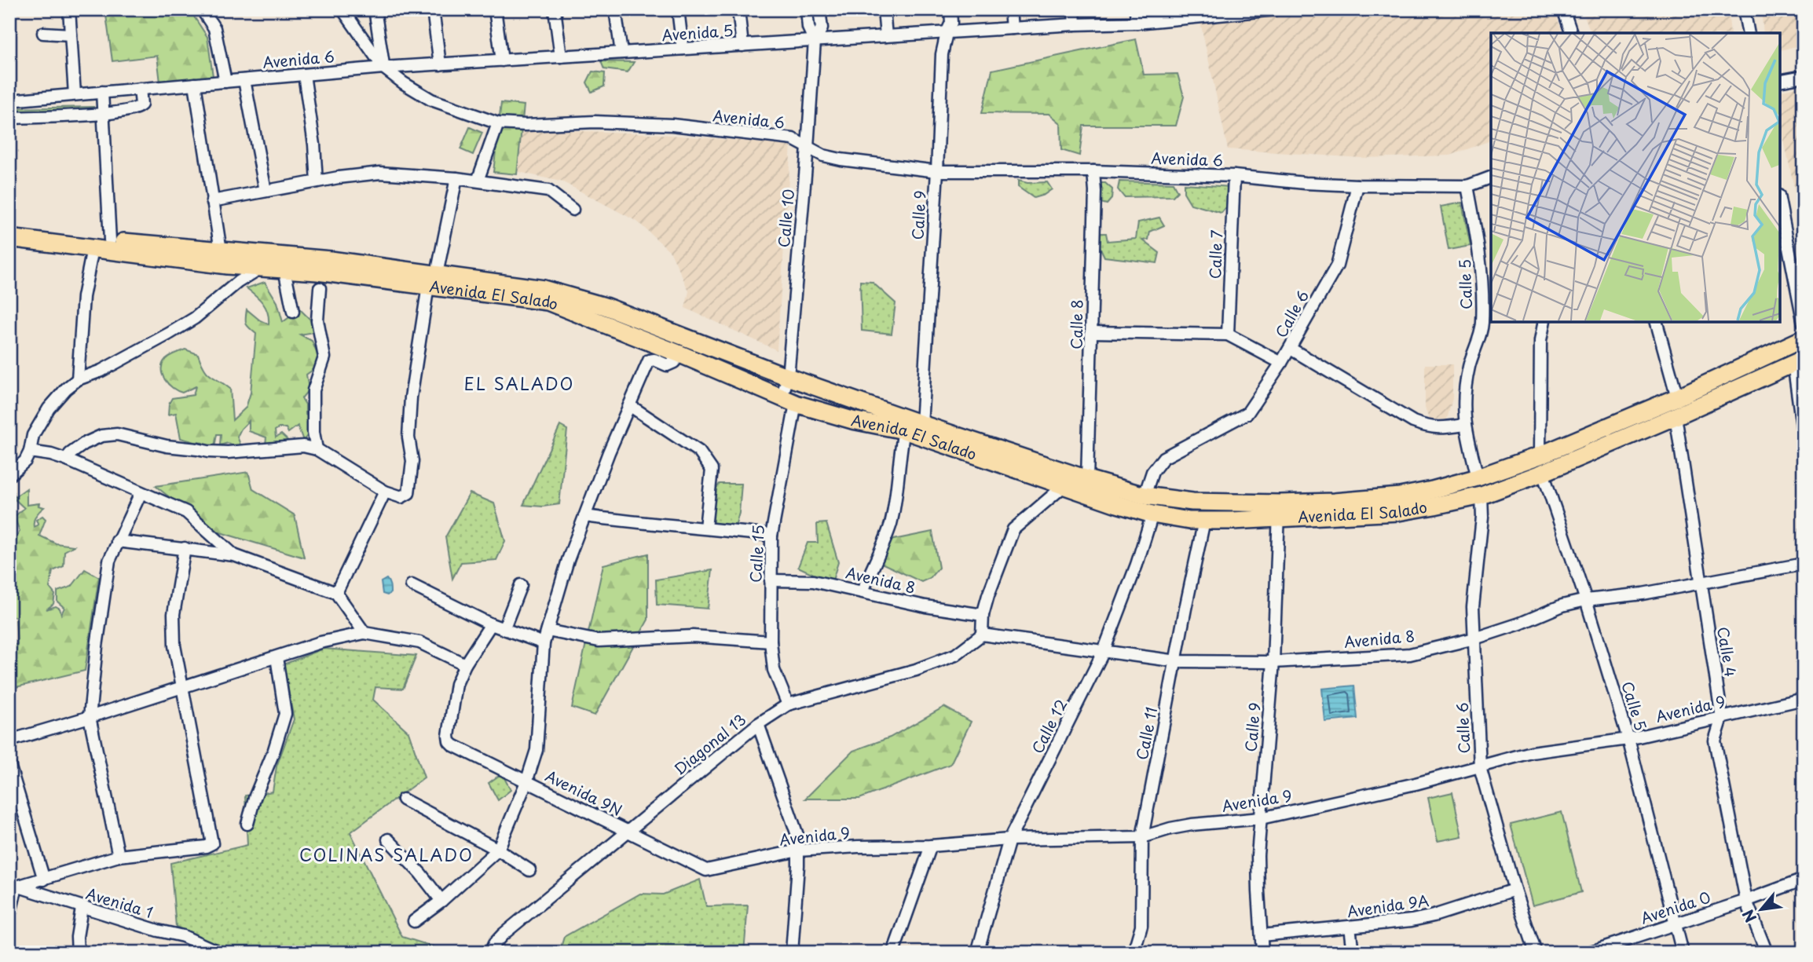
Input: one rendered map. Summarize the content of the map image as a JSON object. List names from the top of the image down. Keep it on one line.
{"streets":{"main road":["Avenida El Salado"],"street":["Avenida 5","Avenida 6","Calle 9","Calle 10","Calle 7","Calle 5","Calle 6","Calle 8","Calle 15","Avenida 8","Calle 4","Avenida 9","Calle 12","Calle 11","Diagonal 13","Avenida 9N","Avenida 1","Avenida 9A","Avenida 0"]},"crossings":[["Avenida 5","Avenida 6"],["Avenida 5","Calle 9"],["Avenida 5","Calle 10"],["Avenida 6","Calle 9"],["Avenida 6","Calle 10"],["Avenida 6","Calle 7"],["Avenida 6","Calle 5"],["Avenida 6","Calle 6"],["Avenida 6","Calle 8"],["Calle 9","Avenida El Salado"],["Calle 9","Avenida 8"],["Calle 9","Avenida 9"],["Calle 9","Avenida 9A"],["Calle 10","Avenida El Salado"],["Calle 10","Calle 15"],["Calle 5","Avenida El Salado"],["Calle 5","Avenida 8"],["Calle 5","Avenida 9"],["Calle 5","Avenida 0"],["Avenida El Salado","Calle 6"],["Avenida El Salado","Calle 8"],["Avenida El Salado","Calle 15"],["Avenida El Salado","Calle 4"],["Avenida El Salado","Calle 12"],["Avenida El Salado","Calle 11"],["Calle 6","Avenida 8"],["Calle 6","Avenida 9"],["Calle 6","Avenida 9A"],["Calle 15","Avenida 8"],["Calle 15","Diagonal 13"],["Avenida 8","Calle 4"],["Avenida 8","Calle 12"],["Avenida 8","Calle 11"],["Avenida 8","Diagonal 13"],["Calle 4","Avenida 9"],["Calle 4","Avenida 0"],["Avenida 9","Calle 12"],["Avenida 9","Calle 11"],["Avenida 9","Avenida 9N"],["Diagonal 13","Avenida 9N"]],"districts":["EL SALADO","COLINAS SALADO"],"north":"bottom left"}
